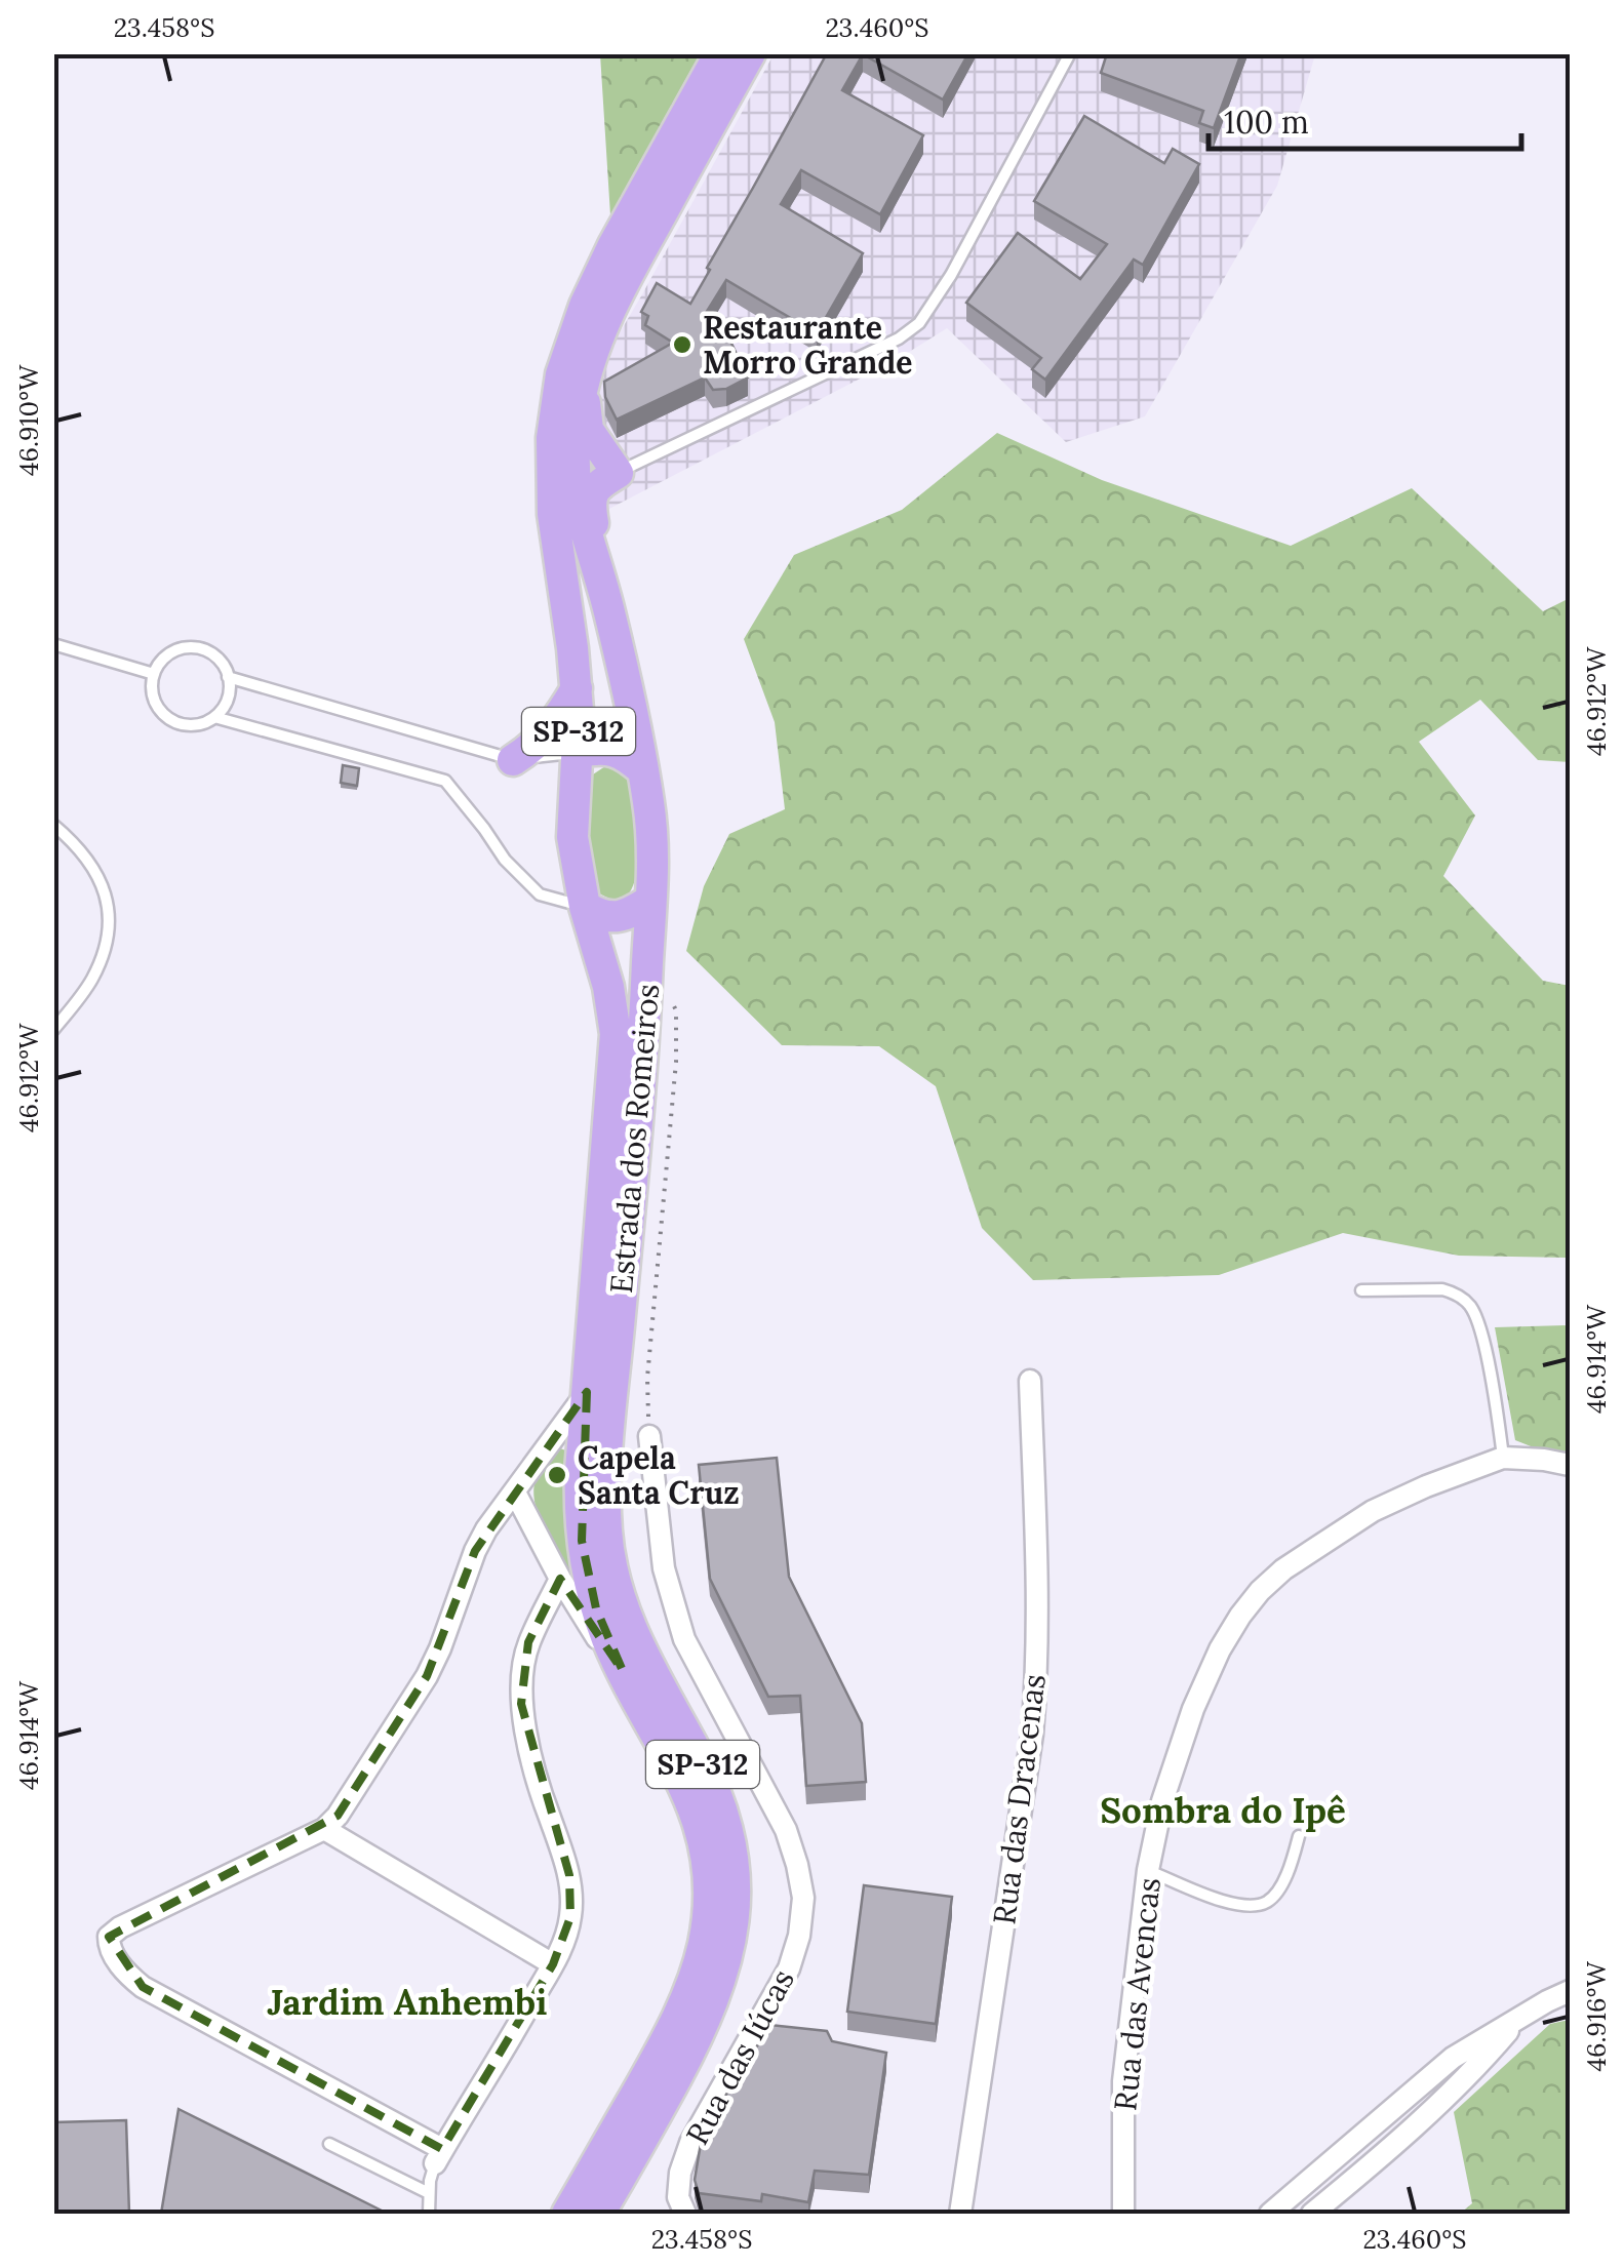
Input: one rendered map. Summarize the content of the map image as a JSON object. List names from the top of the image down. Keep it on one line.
{"streets":{"main road":["SP-312","Estrada dos Romeiros"],"street":["Rua das Dracenas","Rua das Avencas","Rua das Iúcas"]},"districts":["Sombra do Ipê","Jardim Anhembi"],"places":["Restaurante Morro Grande","Capela Santa Cruz"],"scale_bar":"100 m","coordinates":["23.458°S","23.460°S","46.910°W","46.912°W","46.914°W","46.916°W"]}
